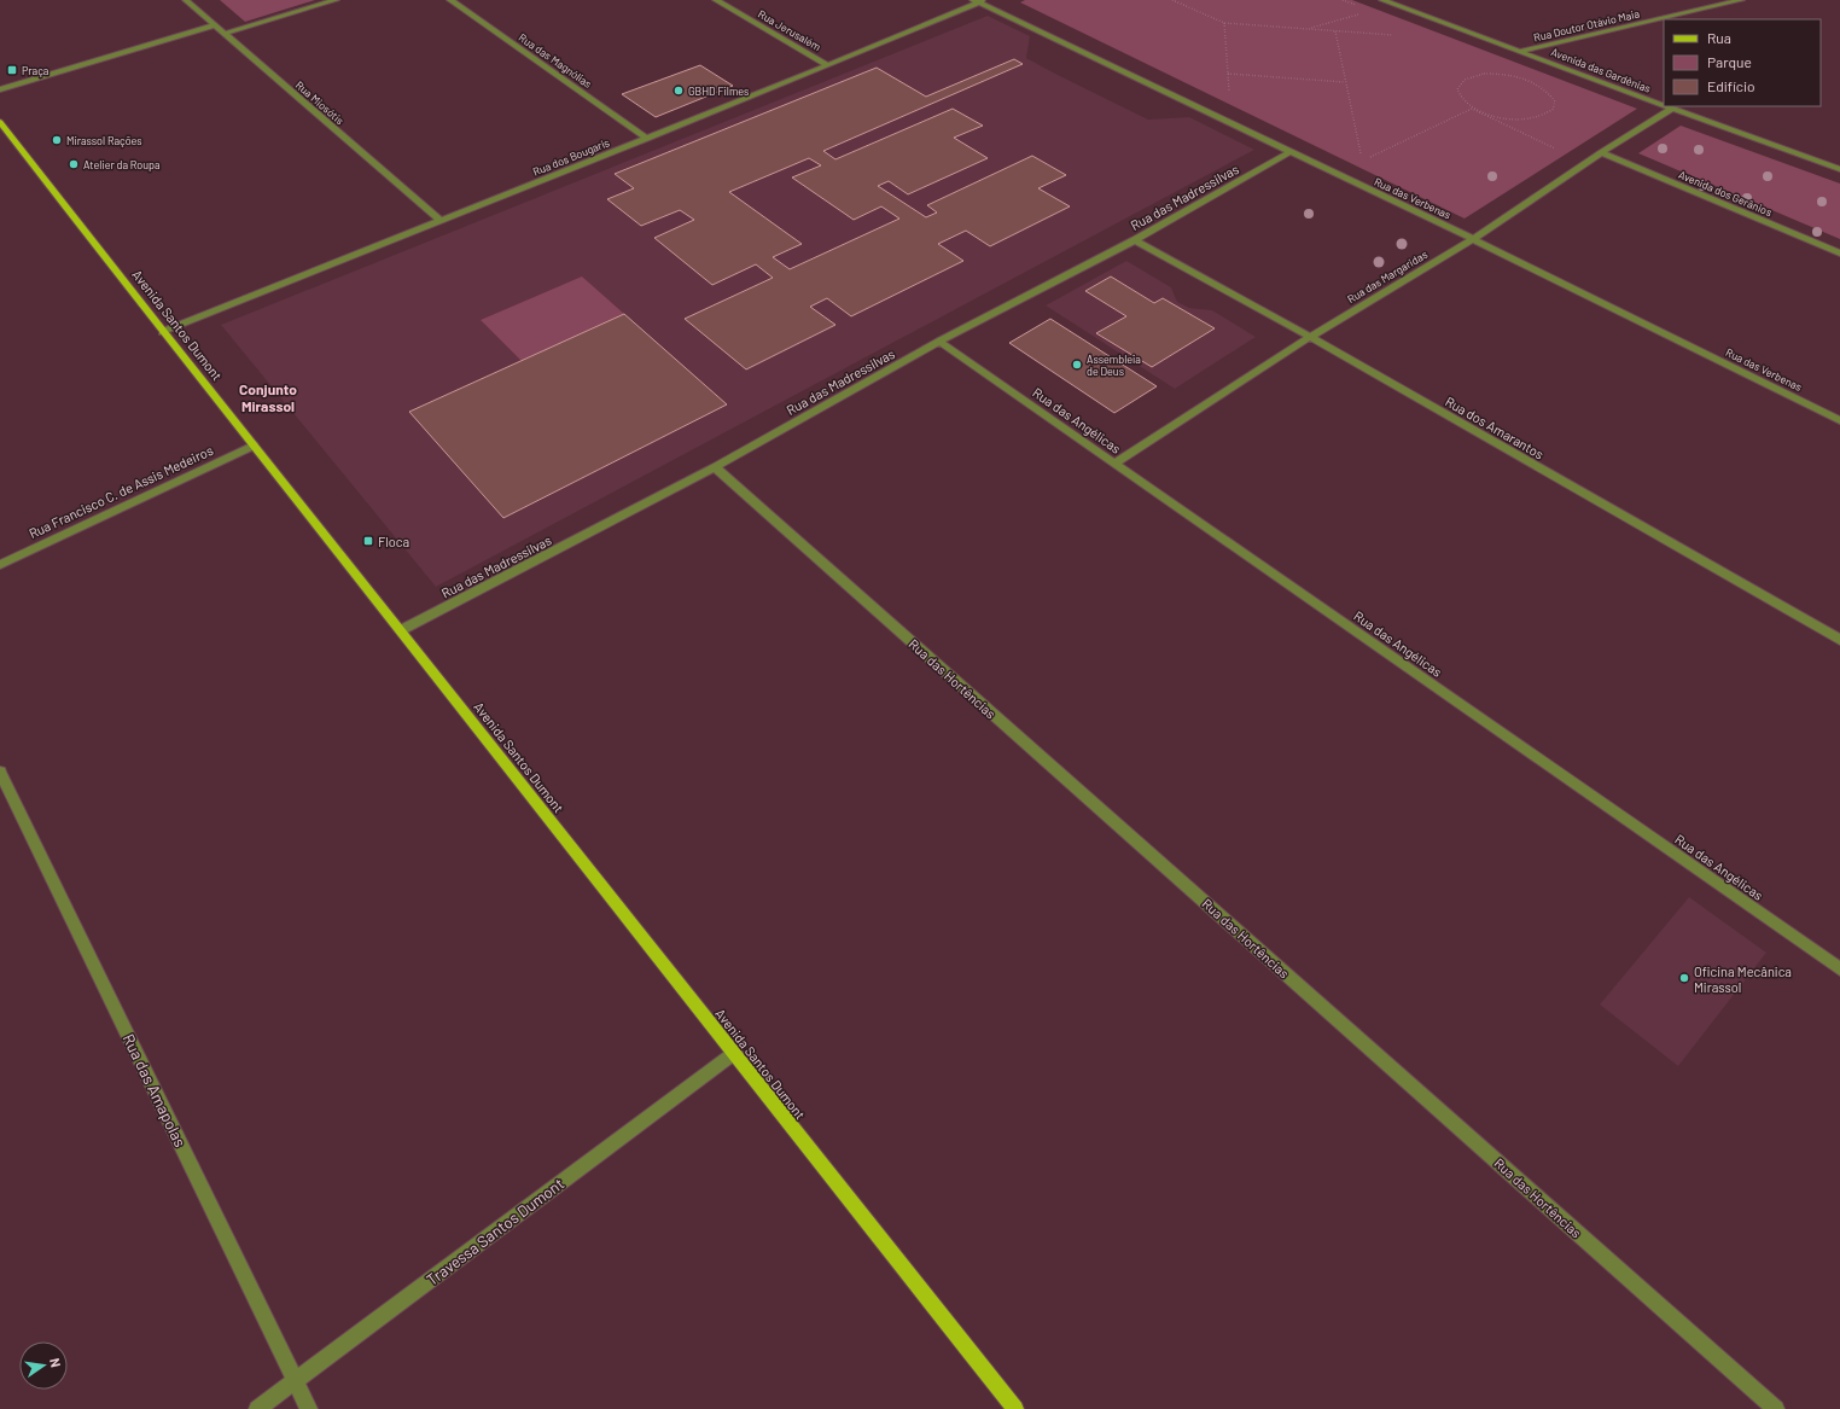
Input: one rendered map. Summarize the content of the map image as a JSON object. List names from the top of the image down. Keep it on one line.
{"streets":{"main road":["Avenida Santos Dumont"],"street":["Rua Doutor Otávio Maia","Rua Jerusalém","Rua das Magnólias","Avenida das Gardênias","Rua Miosótis","Rua dos Bougaris","Avenida dos Gerânios","Rua das Madressilvas","Rua das Verbenas","Rua das Margaridas","Rua das Angélicas","Rua dos Amarantos","Rua Francisco C. de Assis Medeiros","Rua das Hortências","Rua das Amapolas","Travessa Santos Dumont"]},"crossings":[["Rua Doutor Otávio Maia","Avenida das Gardênias"],["Rua Jerusalém","Rua dos Bougaris"],["Rua das Magnólias","Rua dos Bougaris"],["Avenida das Gardênias","Rua das Margaridas"],["Rua Miosótis","Rua dos Bougaris"],["Rua dos Bougaris","Rua das Verbenas"],["Rua dos Bougaris","Avenida Santos Dumont"],["Avenida dos Gerânios","Rua das Margaridas"],["Rua das Madressilvas","Rua das Verbenas"],["Rua das Madressilvas","Avenida Santos Dumont"],["Rua das Madressilvas","Rua das Angélicas"],["Rua das Madressilvas","Rua dos Amarantos"],["Rua das Madressilvas","Rua das Hortências"],["Rua das Verbenas","Rua das Margaridas"],["Rua das Margaridas","Rua das Angélicas"],["Rua das Margaridas","Rua dos Amarantos"],["Avenida Santos Dumont","Rua Francisco C. de Assis Medeiros"],["Avenida Santos Dumont","Travessa Santos Dumont"],["Rua das Amapolas","Travessa Santos Dumont"]],"districts":["Conjunto Mirassol"],"places":{"transit":["Praça","Floca"],"other":["GBHD Filmes","Mirassol Rações","Atelier da Roupa","Assembleia de Deus","Oficina Mecânica Mirassol"]},"legend":["Rua","Parque","Edifício"],"north":"right"}
